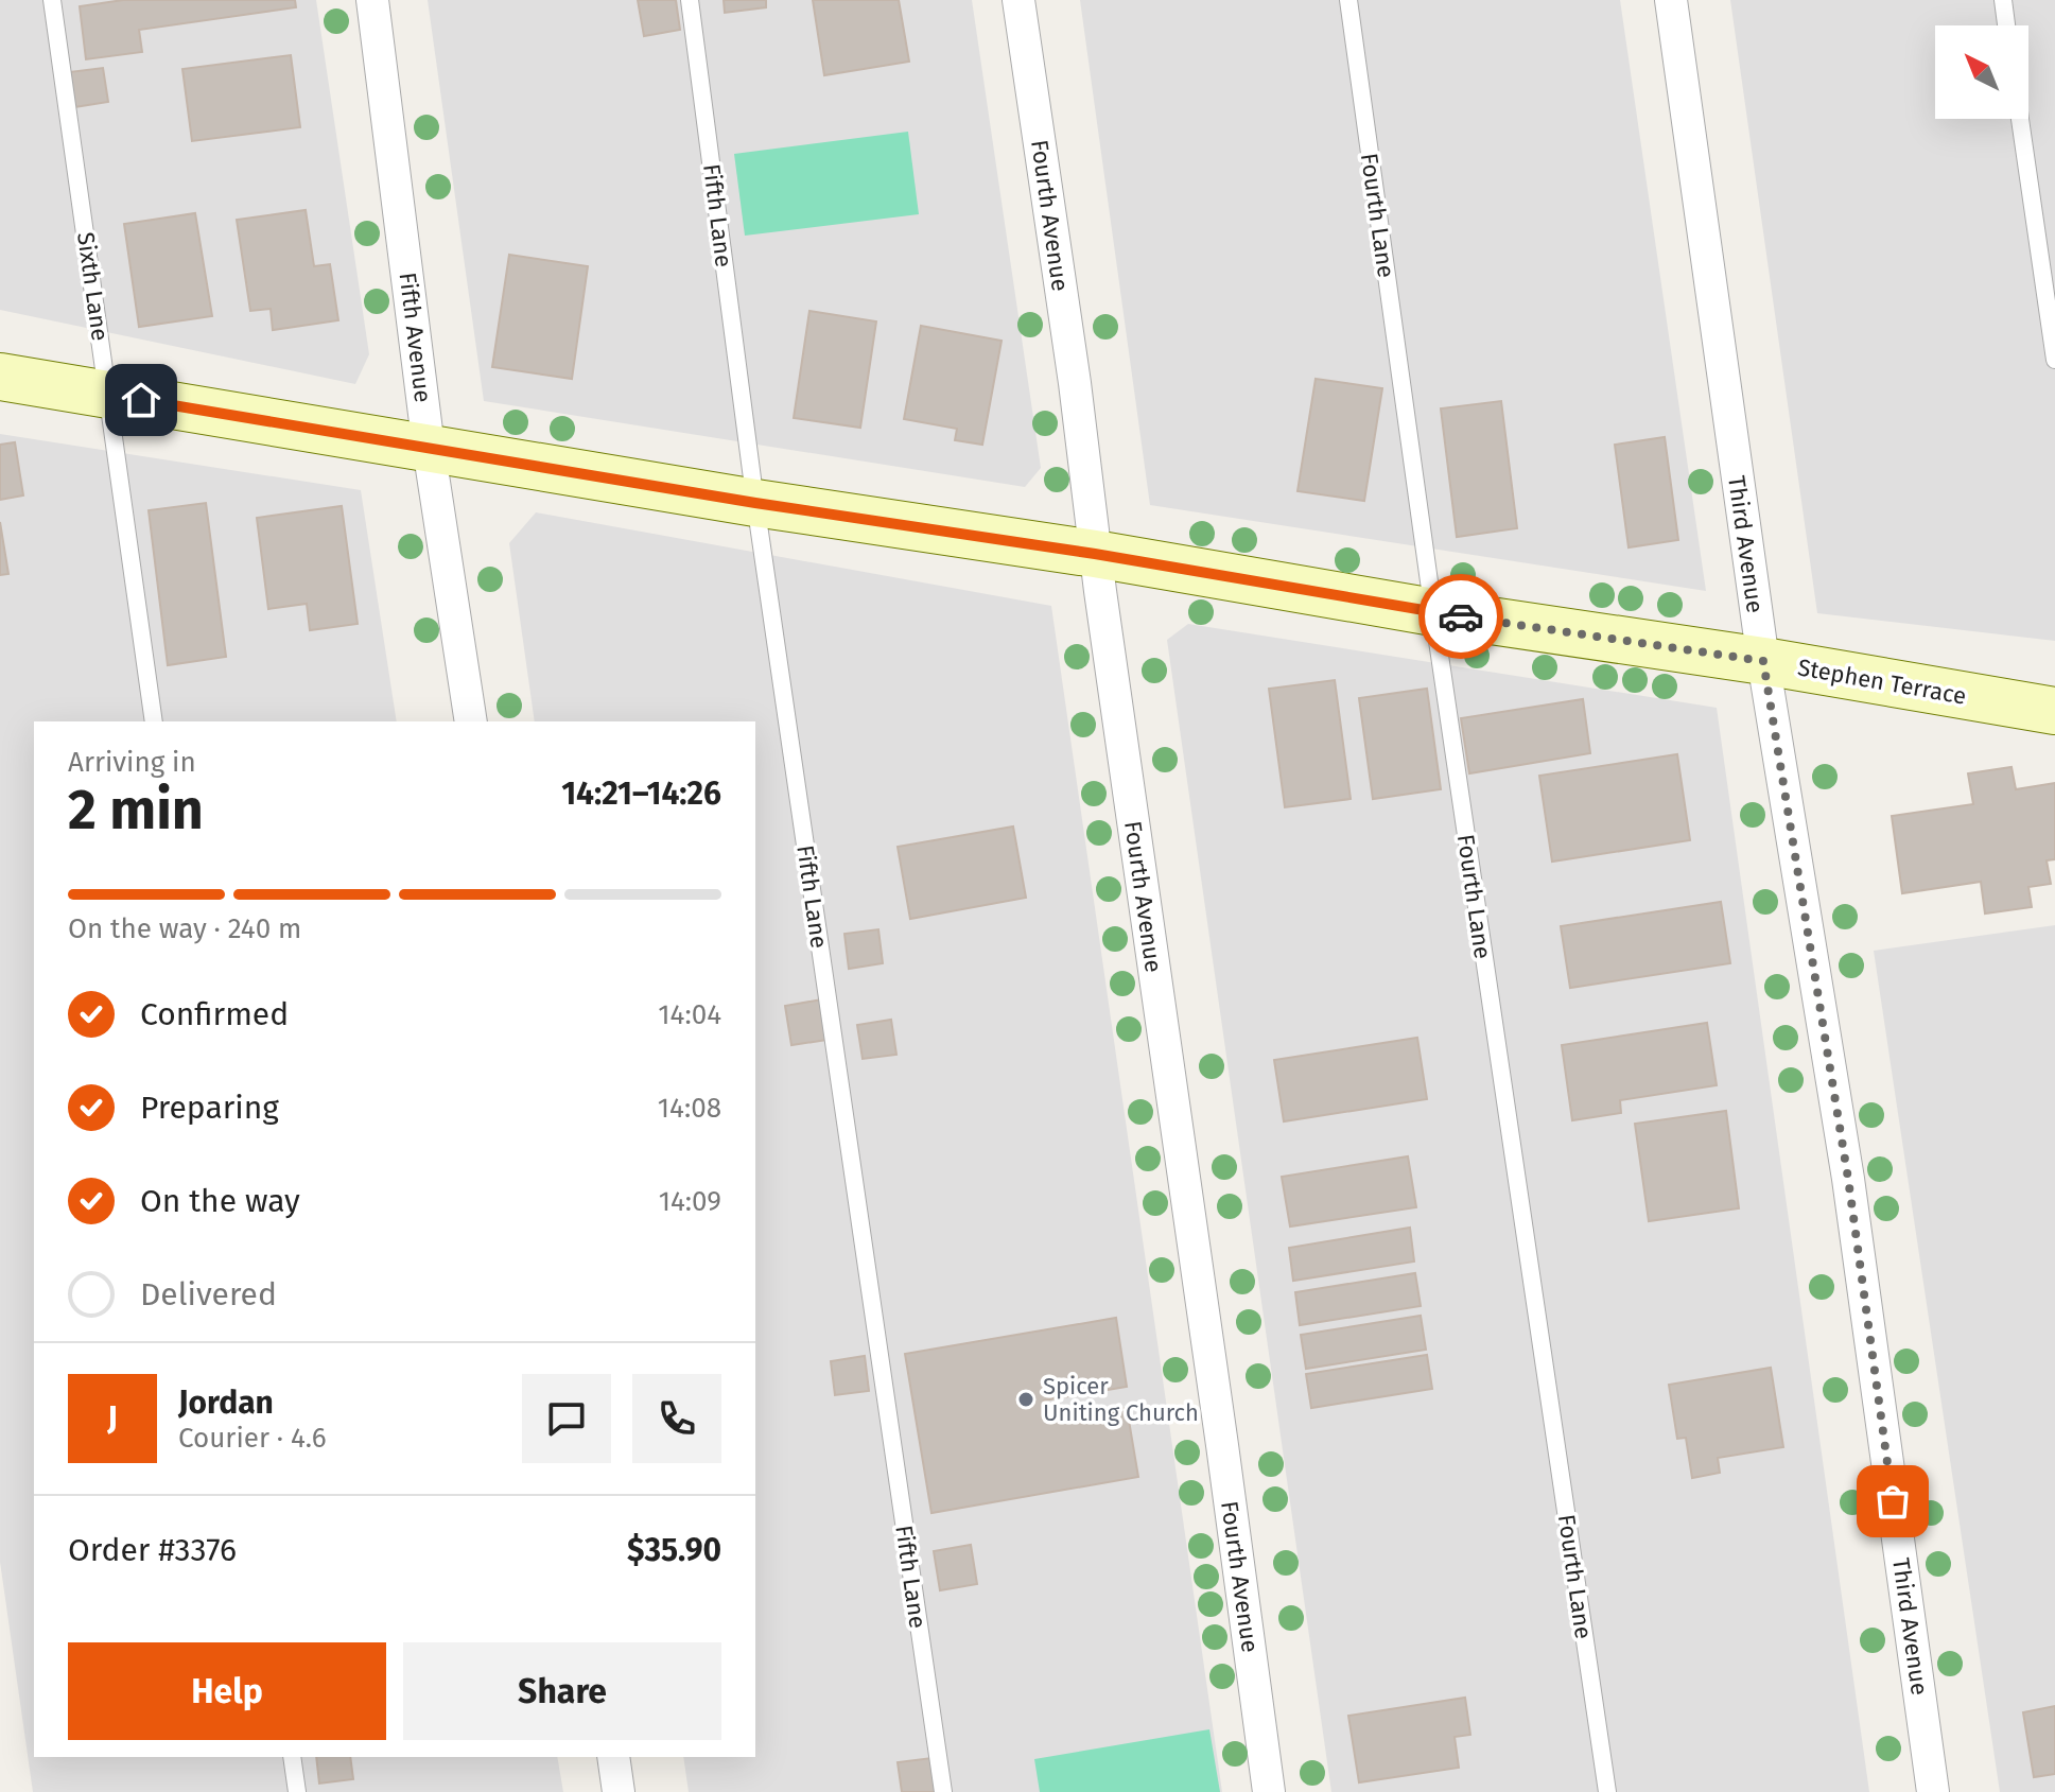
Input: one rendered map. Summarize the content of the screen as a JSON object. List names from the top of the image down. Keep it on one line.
{"streets":{"main road":["Stephen Terrace"],"street":["Fourth Avenue","Fifth Avenue","Third Avenue"],"lane":["Fifth Lane","Fourth Lane","Sixth Lane"]},"crossings":[["Fifth Lane","Stephen Terrace"],["Fourth Avenue","Stephen Terrace"],["Fourth Lane","Stephen Terrace"],["Sixth Lane","Stephen Terrace"],["Fifth Avenue","Stephen Terrace"],["Third Avenue","Stephen Terrace"]],"places":["Spicer Uniting Church"],"north":"top left","page":{"heading":["2 min","Arriving in","14:21–14:26"],"panel":["Jordan","Courier · 4.6","Order #3376","$35.90"],"bar":"On the way · 240 m","list":[["Confirmed","14:04"],["Preparing","14:08"],["On the way","14:09"],"Delivered"],"round":"J","buttons":["Help","Share"]}}
